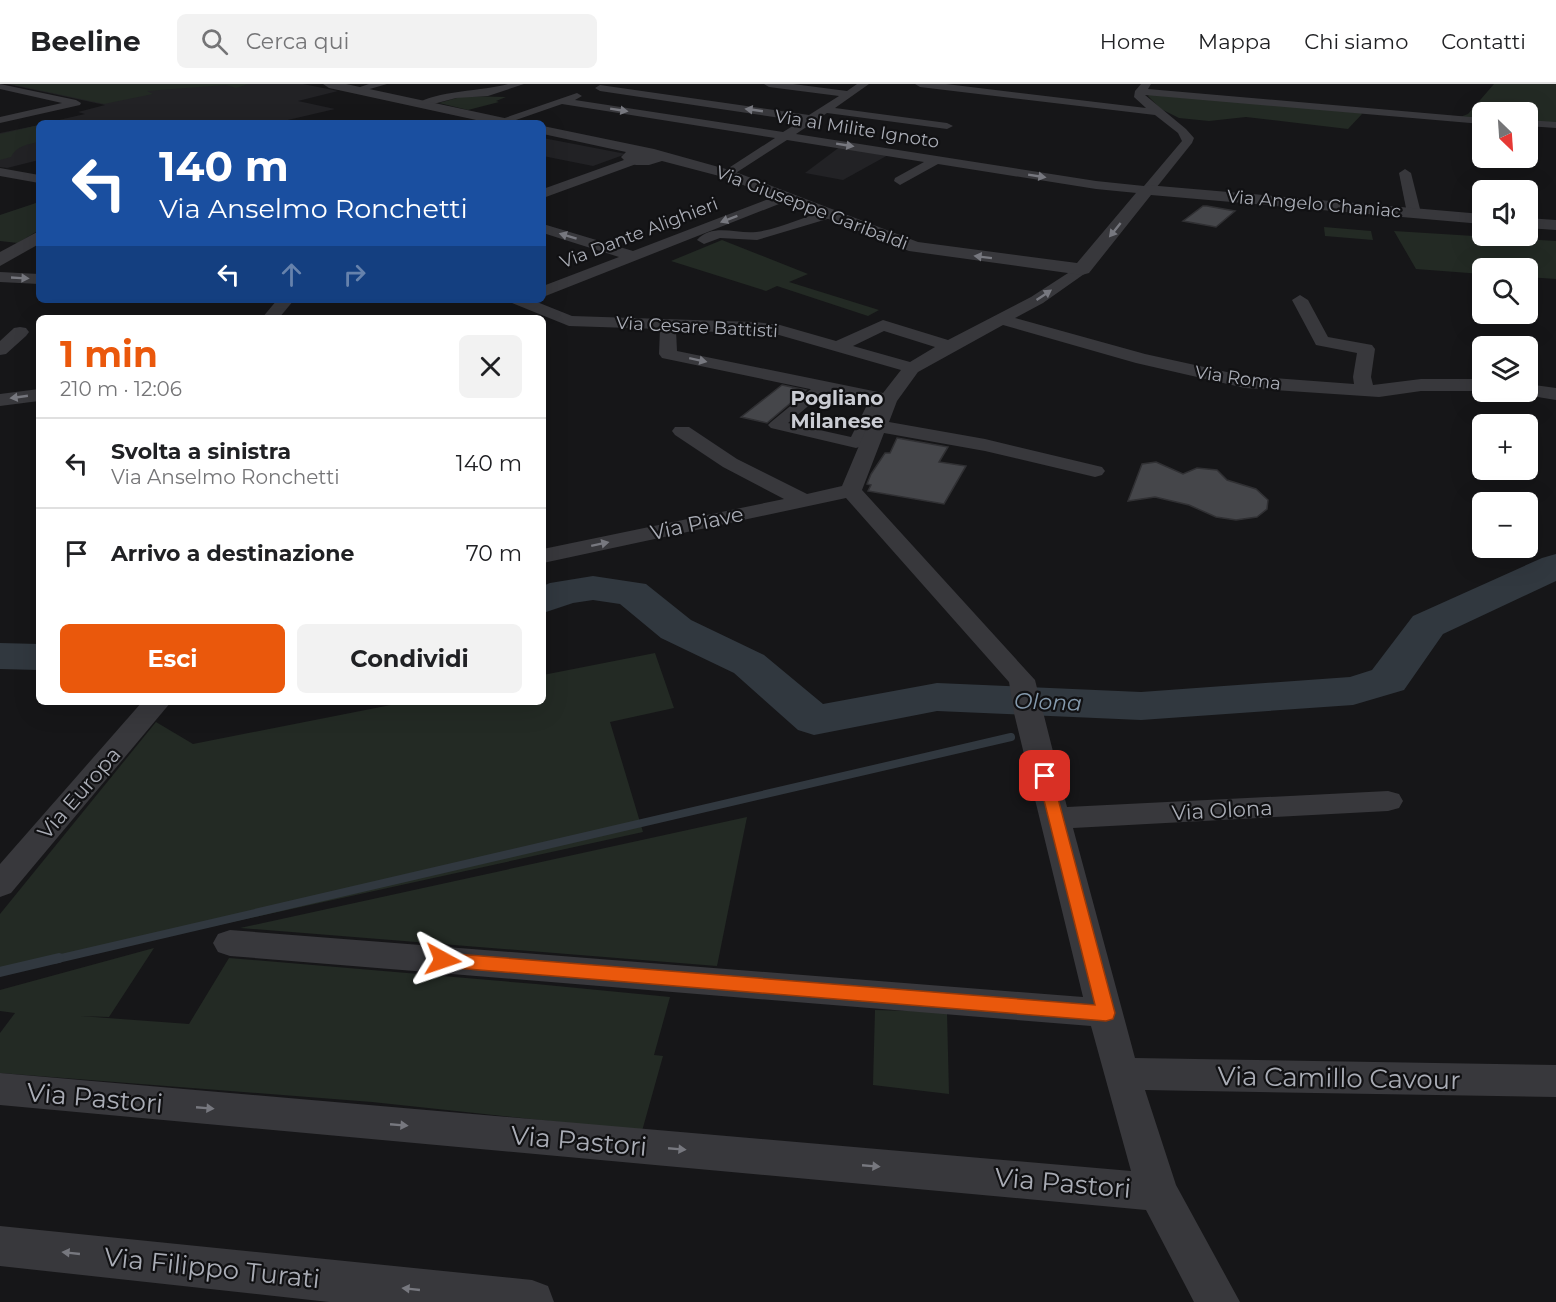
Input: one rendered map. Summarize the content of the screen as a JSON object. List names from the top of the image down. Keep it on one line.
{"streets":{"street":["Via al Milite Ignoto","Via Angelo Chaniac","Via Giuseppe Garibaldi","Via Dante Alighieri","Via Cesare Battisti","Via Roma","Via Piave","Via Europa","Via Olona","Via Camillo Cavour","Via Pastori","Via Filippo Turati"]},"crossings":[["Via al Milite Ignoto","Via Angelo Chaniac"],["Via Giuseppe Garibaldi","Via Dante Alighieri"]],"one_way":["Via Piave","Via Filippo Turati"],"districts":["Pogliano Milanese"],"water":["Olona"],"north":"bottom right","page":{"header":"Beeline","search":"Cerca qui","nav":["Home","Mappa","Chi siamo","Contatti"],"map_buttons":["+","−"],"turn":["140 m","Via Anselmo Ronchetti"],"heading":["1 min","210 m · 12:06"],"list":[{"name":"Svolta a sinistra","note":"Via Anselmo Ronchetti","value":"140 m"},{"name":"Arrivo a destinazione","value":"70 m"}],"buttons":["Esci","Condividi"]}}
